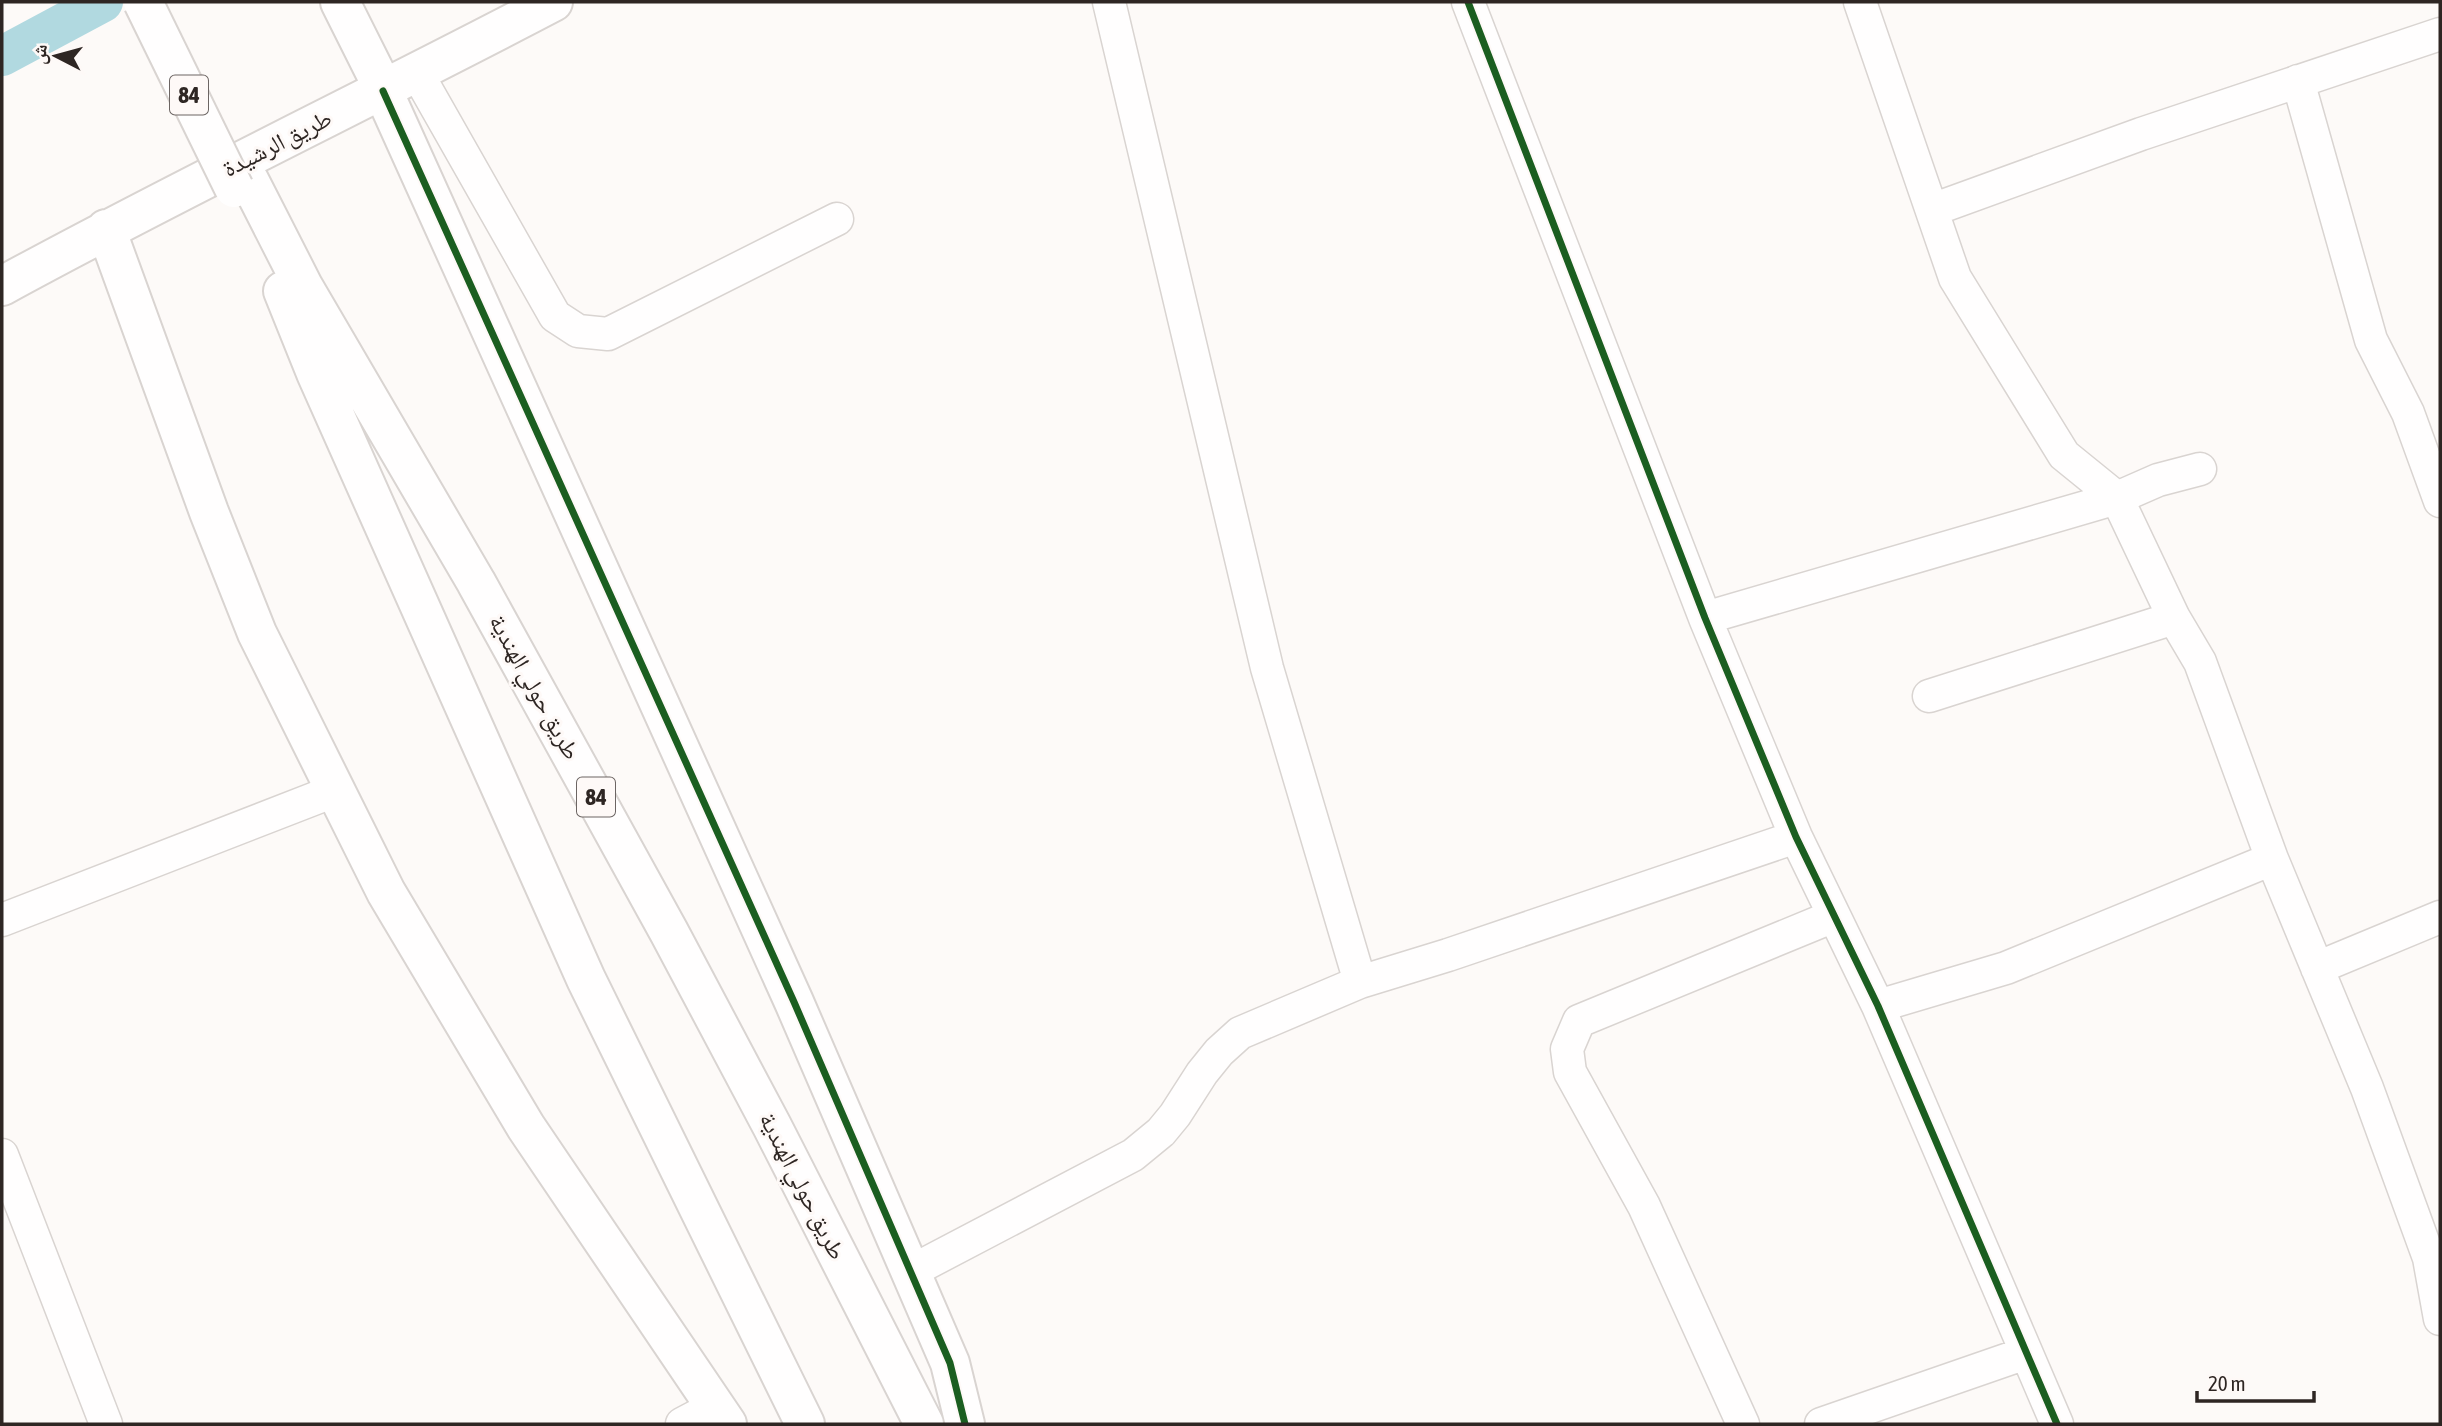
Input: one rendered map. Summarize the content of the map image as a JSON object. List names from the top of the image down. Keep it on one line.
{"streets":{"main road":["84","طريق الرشيدة","طريق حولي الهندية"]},"crossings":[["84","طريق حولي الهندية"]],"scale_bar":"20 m","north":"left"}
